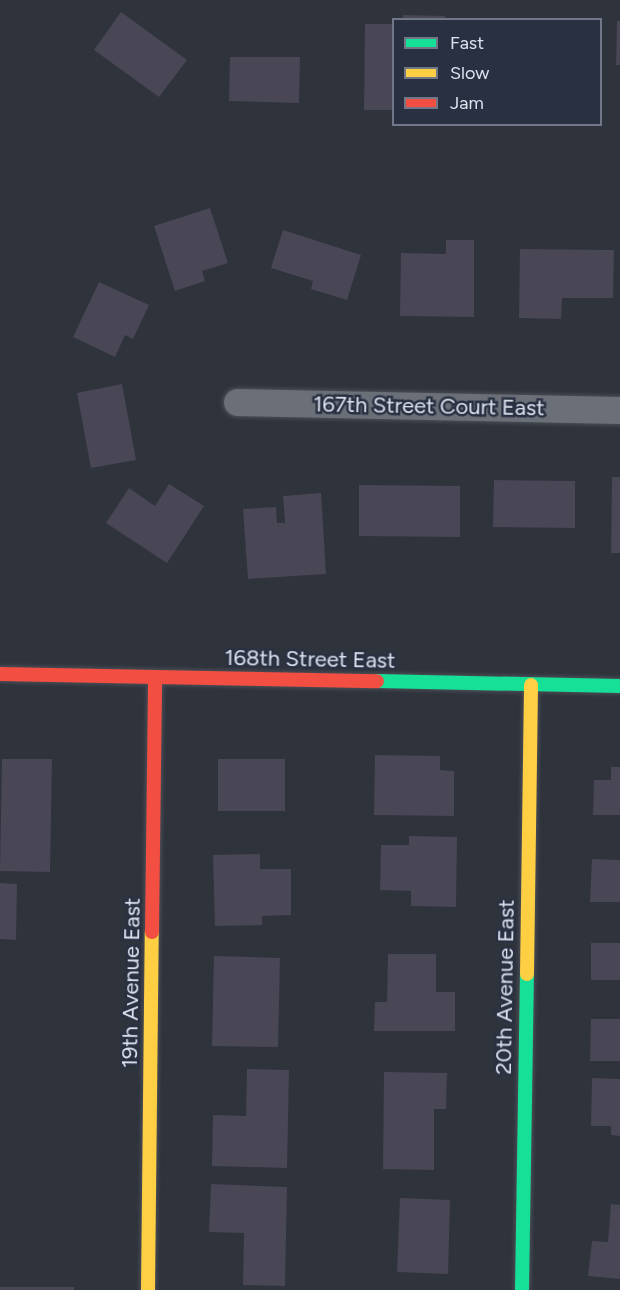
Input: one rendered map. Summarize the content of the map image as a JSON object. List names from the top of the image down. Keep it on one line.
{"streets":{"street":["167th Street Court East","168th Street East","19th Avenue East","20th Avenue East"]},"crossings":[["168th Street East","19th Avenue East"],["168th Street East","20th Avenue East"]],"legend":["Fast","Slow","Jam"]}
